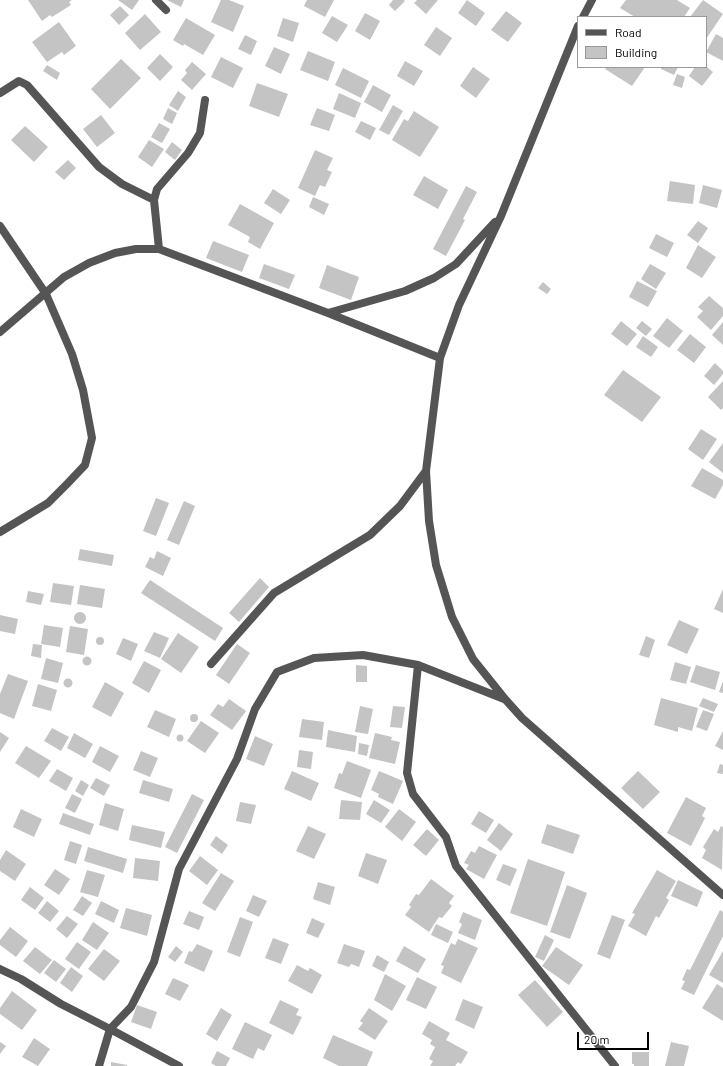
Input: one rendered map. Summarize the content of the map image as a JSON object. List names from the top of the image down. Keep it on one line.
{"legend":["Road","Building"],"scale_bar":"20 m"}
